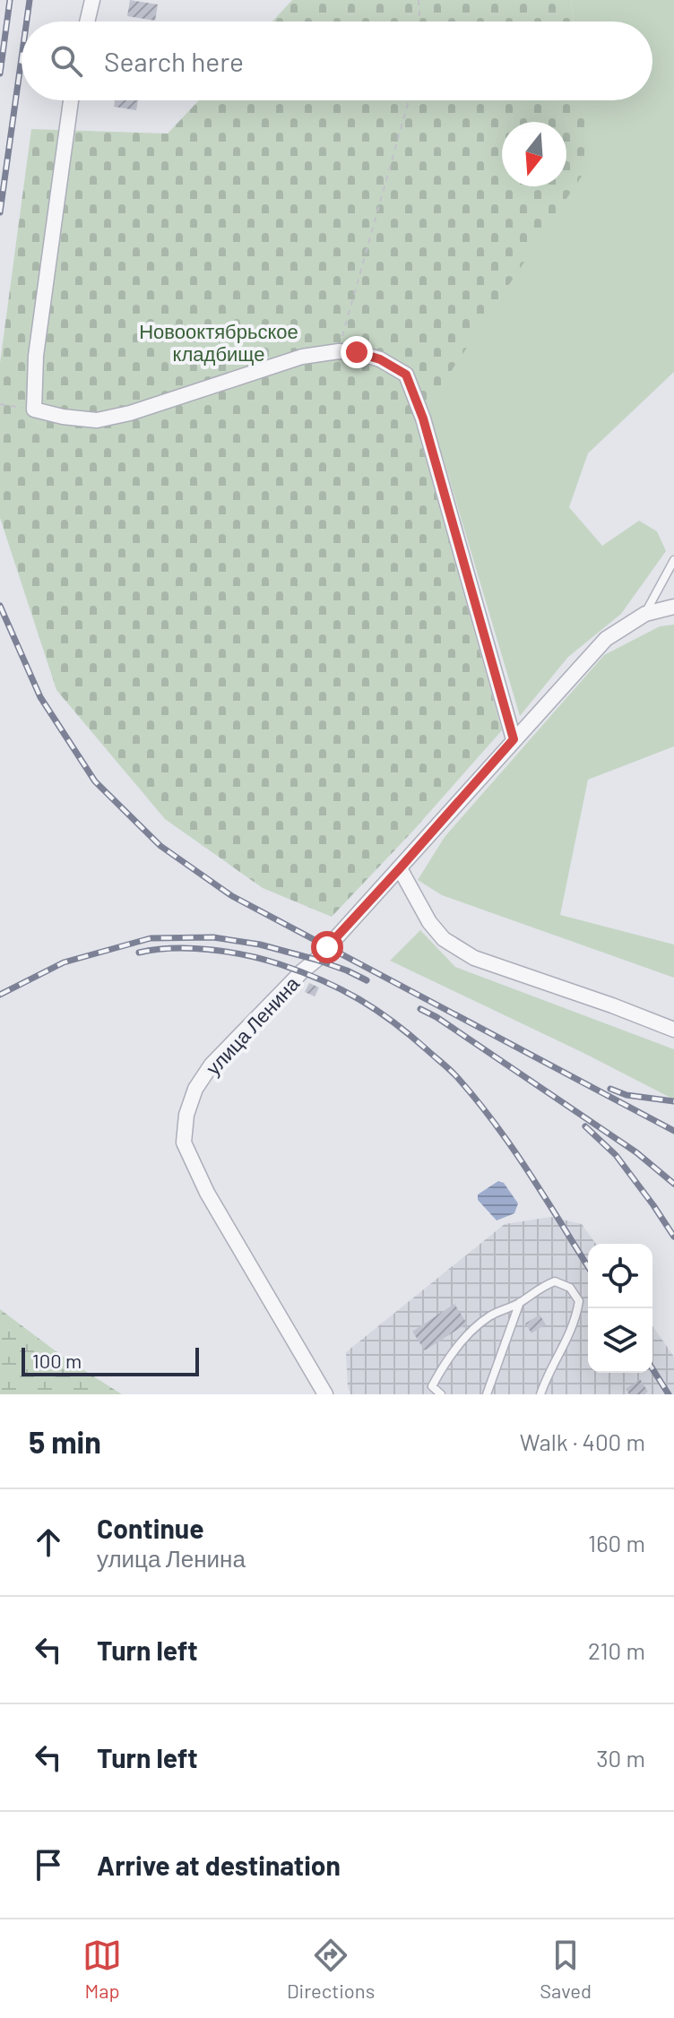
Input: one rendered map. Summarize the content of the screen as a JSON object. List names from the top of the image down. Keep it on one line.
{"streets":{"street":["улица Ленина"]},"parks":["Новооктябрьское кладбище"],"scale_bar":"100 m","north":"bottom","page":{"search":"Search here","scale":"100 m","heading":["5 min","Walk · 400 m"],"list":[["Continue","улица Ленина","160 m"],["Turn left","210 m"],["Turn left","30 m"],"Arrive at destination"],"nav":["Map","Directions","Saved"]}}
